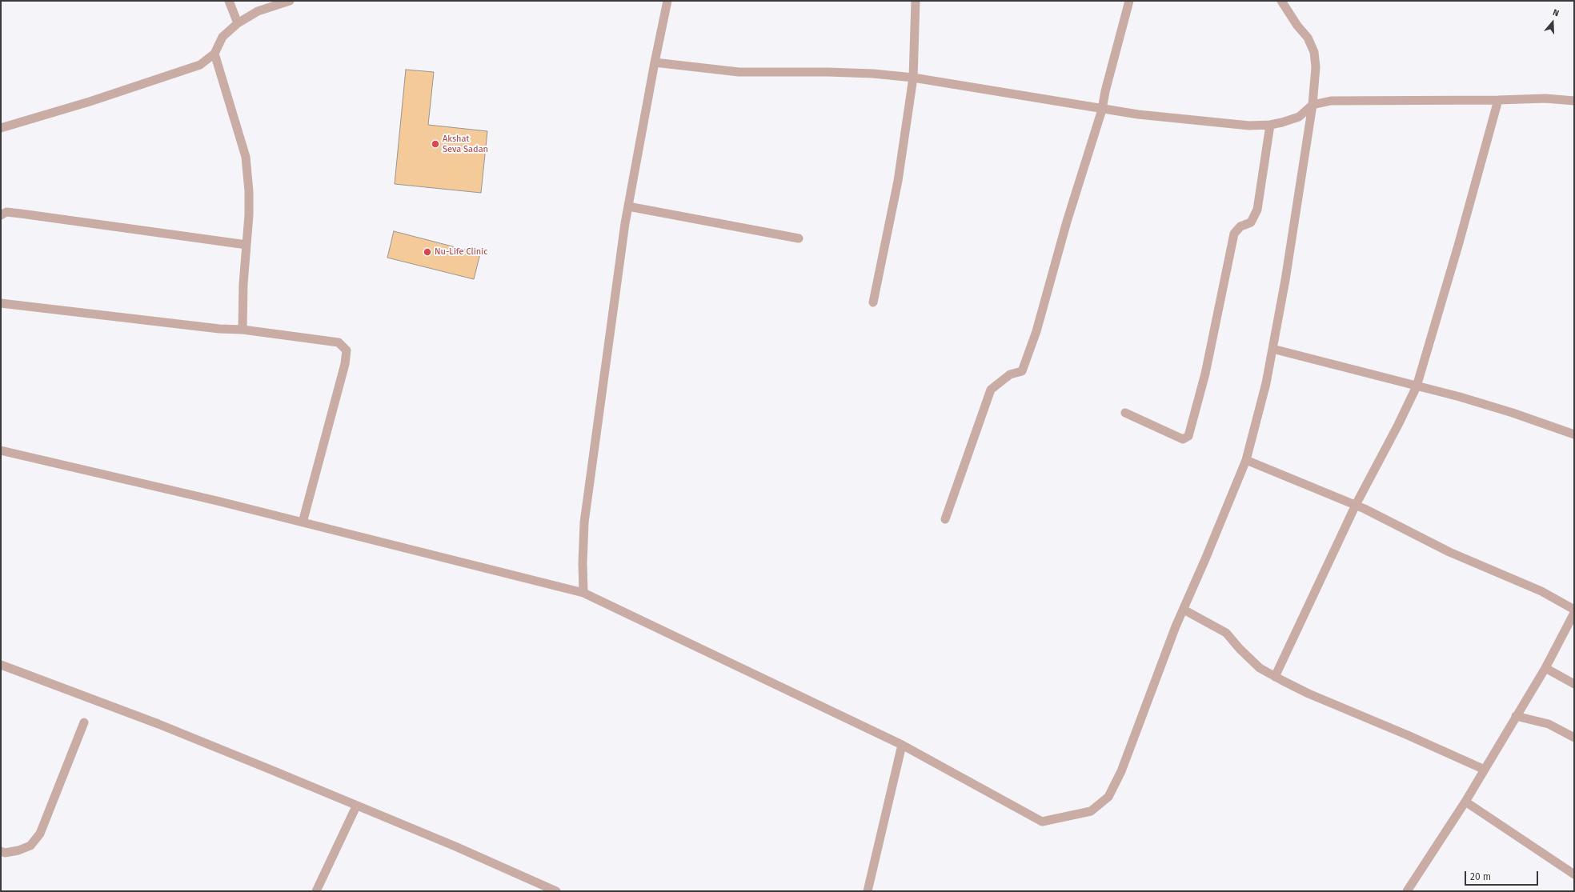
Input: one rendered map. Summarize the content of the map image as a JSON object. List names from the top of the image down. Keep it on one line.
{"places":["Akshat Seva Sadan","Nu-Life Clinic"],"scale_bar":"20 m","north":"top"}
